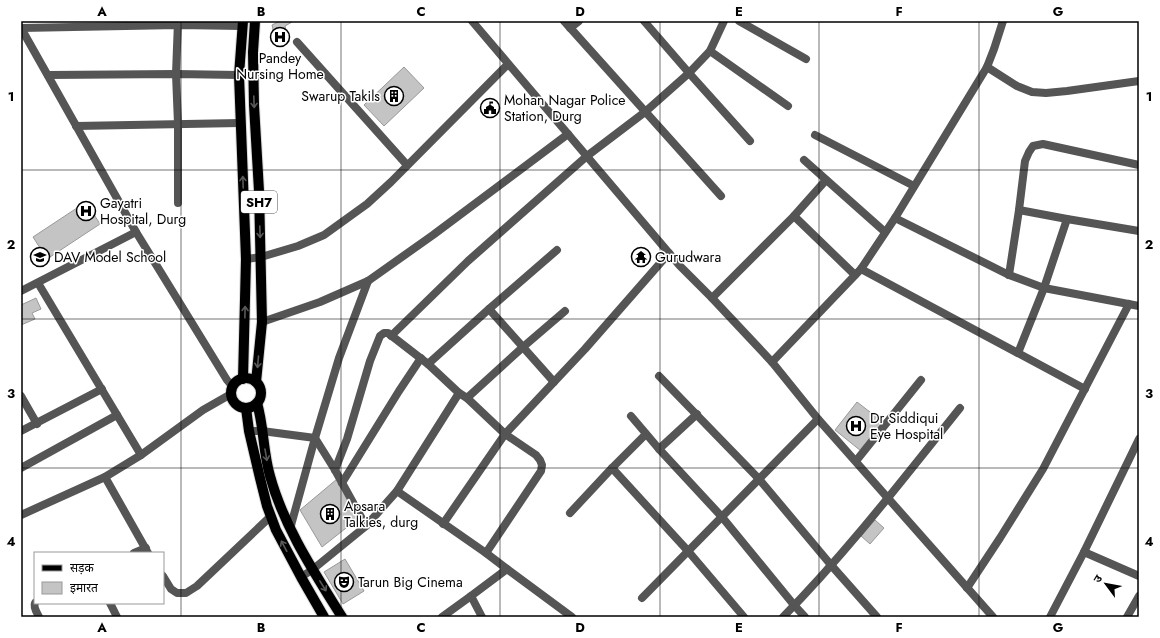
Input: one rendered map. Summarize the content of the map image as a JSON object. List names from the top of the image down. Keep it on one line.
{"streets":{"main road":["SH7"]},"places":{"hospital":["Pandey Nursing Home","Gayatri Hospital, Durg","Dr Siddiqui Eye Hospital"],"building":["Swarup Takils","Apsara Talkies, durg"],"public building":["Mohan Nagar Police Station, Durg"],"school or university":["DAV Model School"],"temple":["Gurudwara"],"theatre":["Tarun Big Cinema"]},"legend":["सड़क","इमारत"],"north":"top left","grid":{"columns":["A","B","C","D","E","F","G"],"rows":["1","2","3","4"]}}
